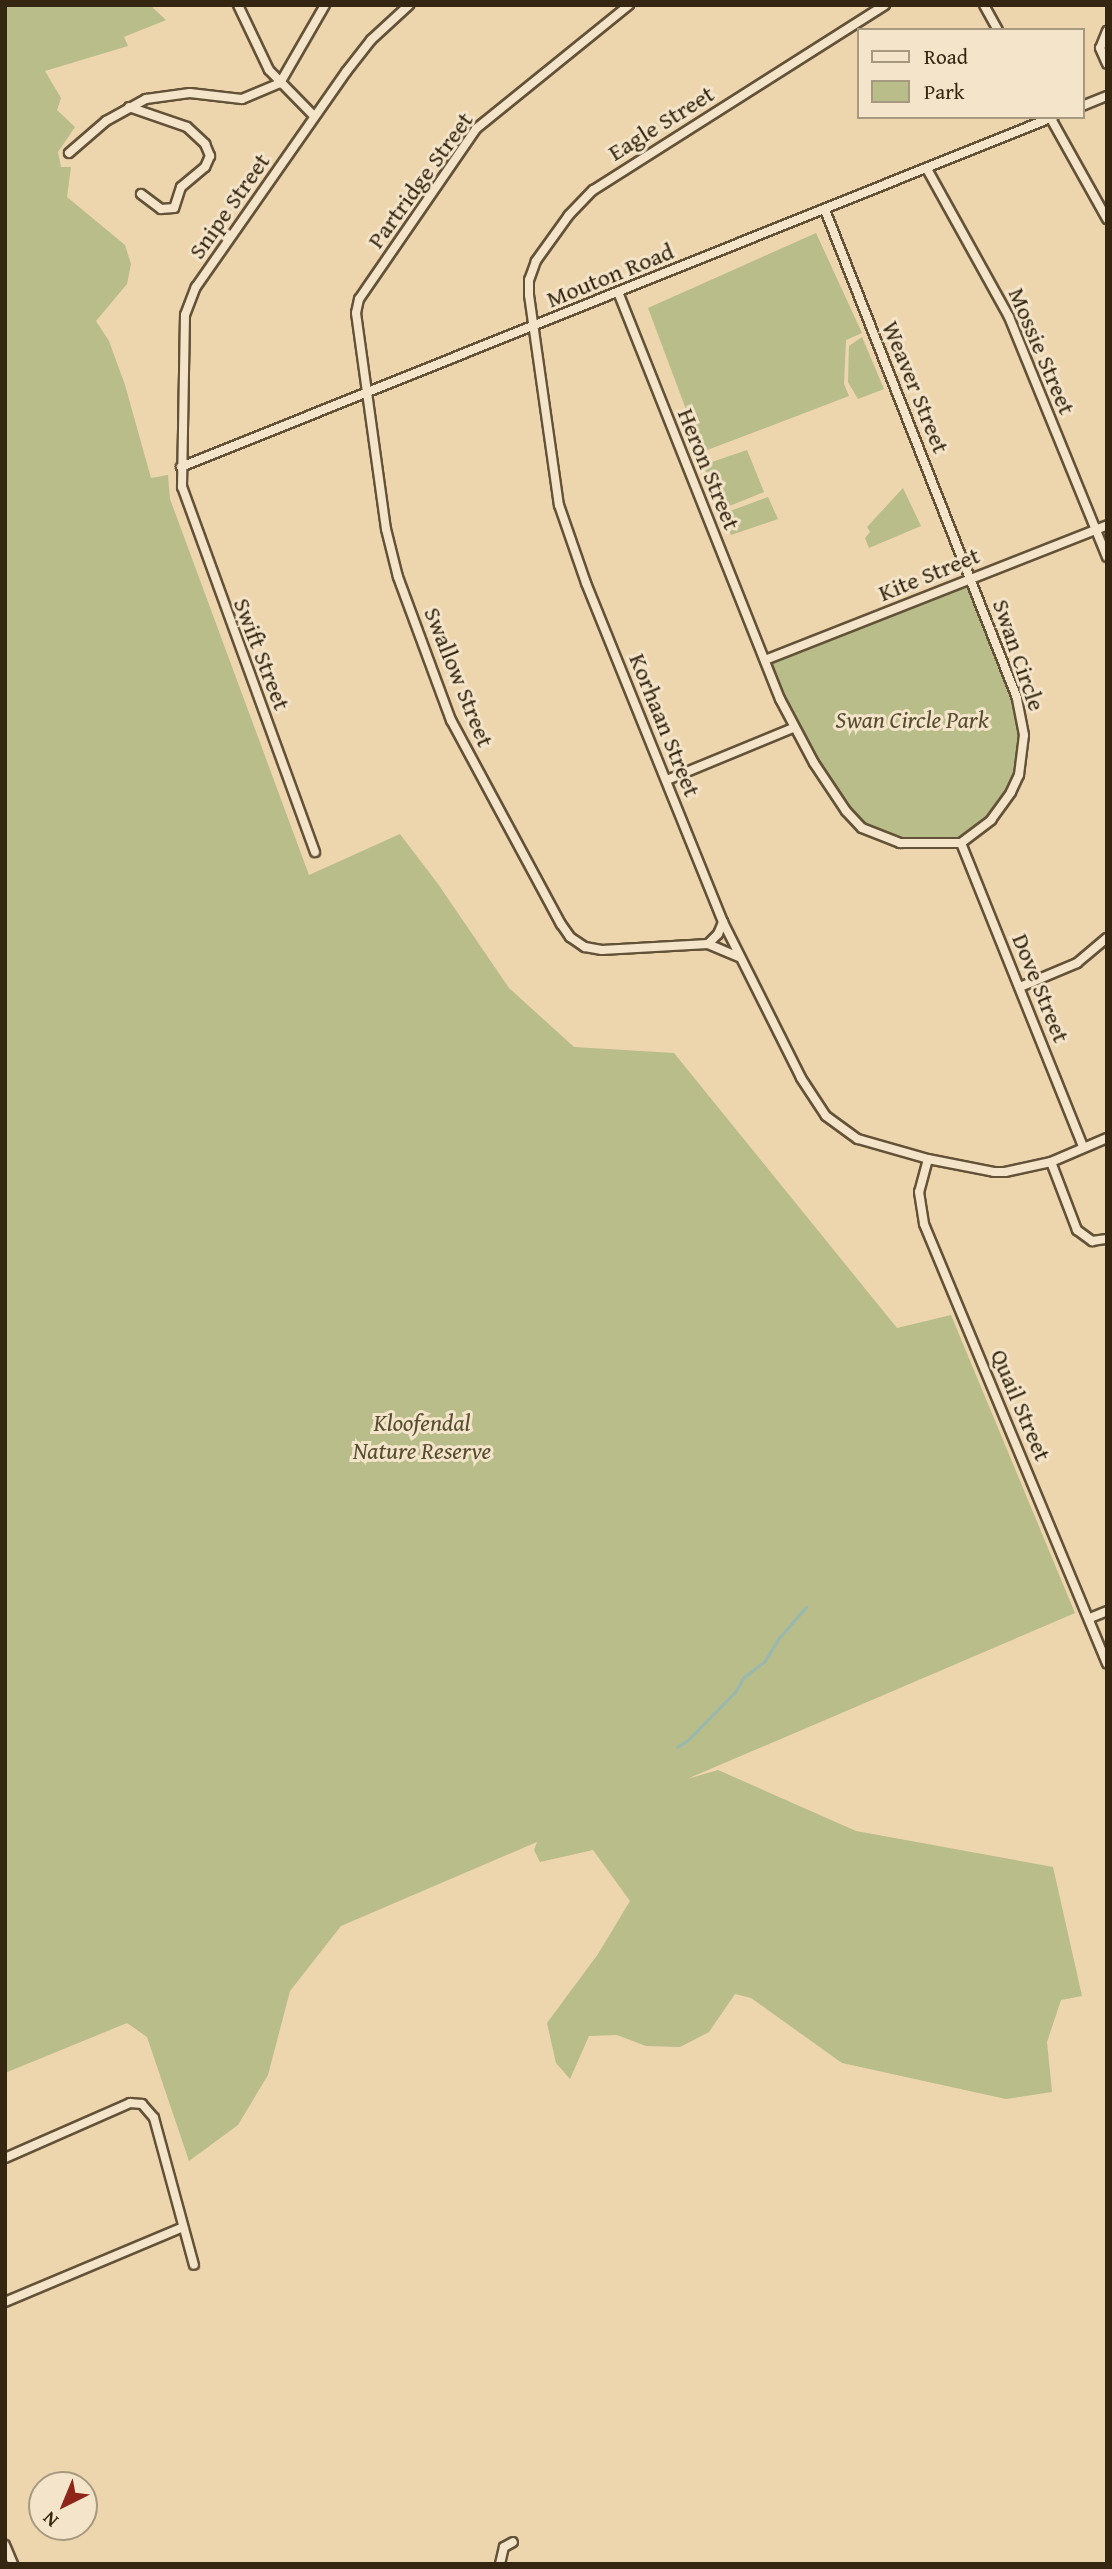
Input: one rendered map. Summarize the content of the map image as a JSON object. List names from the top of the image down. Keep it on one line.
{"streets":{"street":["Eagle Street","Partridge Street","Snipe Street","Mouton Road","Mossie Street","Weaver Street","Heron Street","Kite Street","Swift Street","Swan Circle","Swallow Street","Korhaan Street","Dove Street","Quail Street"]},"crossings":[["Eagle Street","Mouton Road"],["Eagle Street","Korhaan Street"],["Partridge Street","Mouton Road"],["Partridge Street","Swallow Street"],["Snipe Street","Mouton Road"],["Snipe Street","Swift Street"],["Mouton Road","Mossie Street"],["Mouton Road","Weaver Street"],["Mouton Road","Heron Street"],["Mouton Road","Swift Street"],["Mouton Road","Swallow Street"],["Mouton Road","Korhaan Street"],["Mossie Street","Kite Street"],["Weaver Street","Kite Street"],["Weaver Street","Swan Circle"],["Heron Street","Kite Street"],["Kite Street","Swan Circle"],["Swan Circle","Dove Street"],["Korhaan Street","Quail Street"]],"parks":["Swan Circle Park","Kloofendal Nature Reserve"],"legend":["Road","Park"],"north":"bottom left"}
